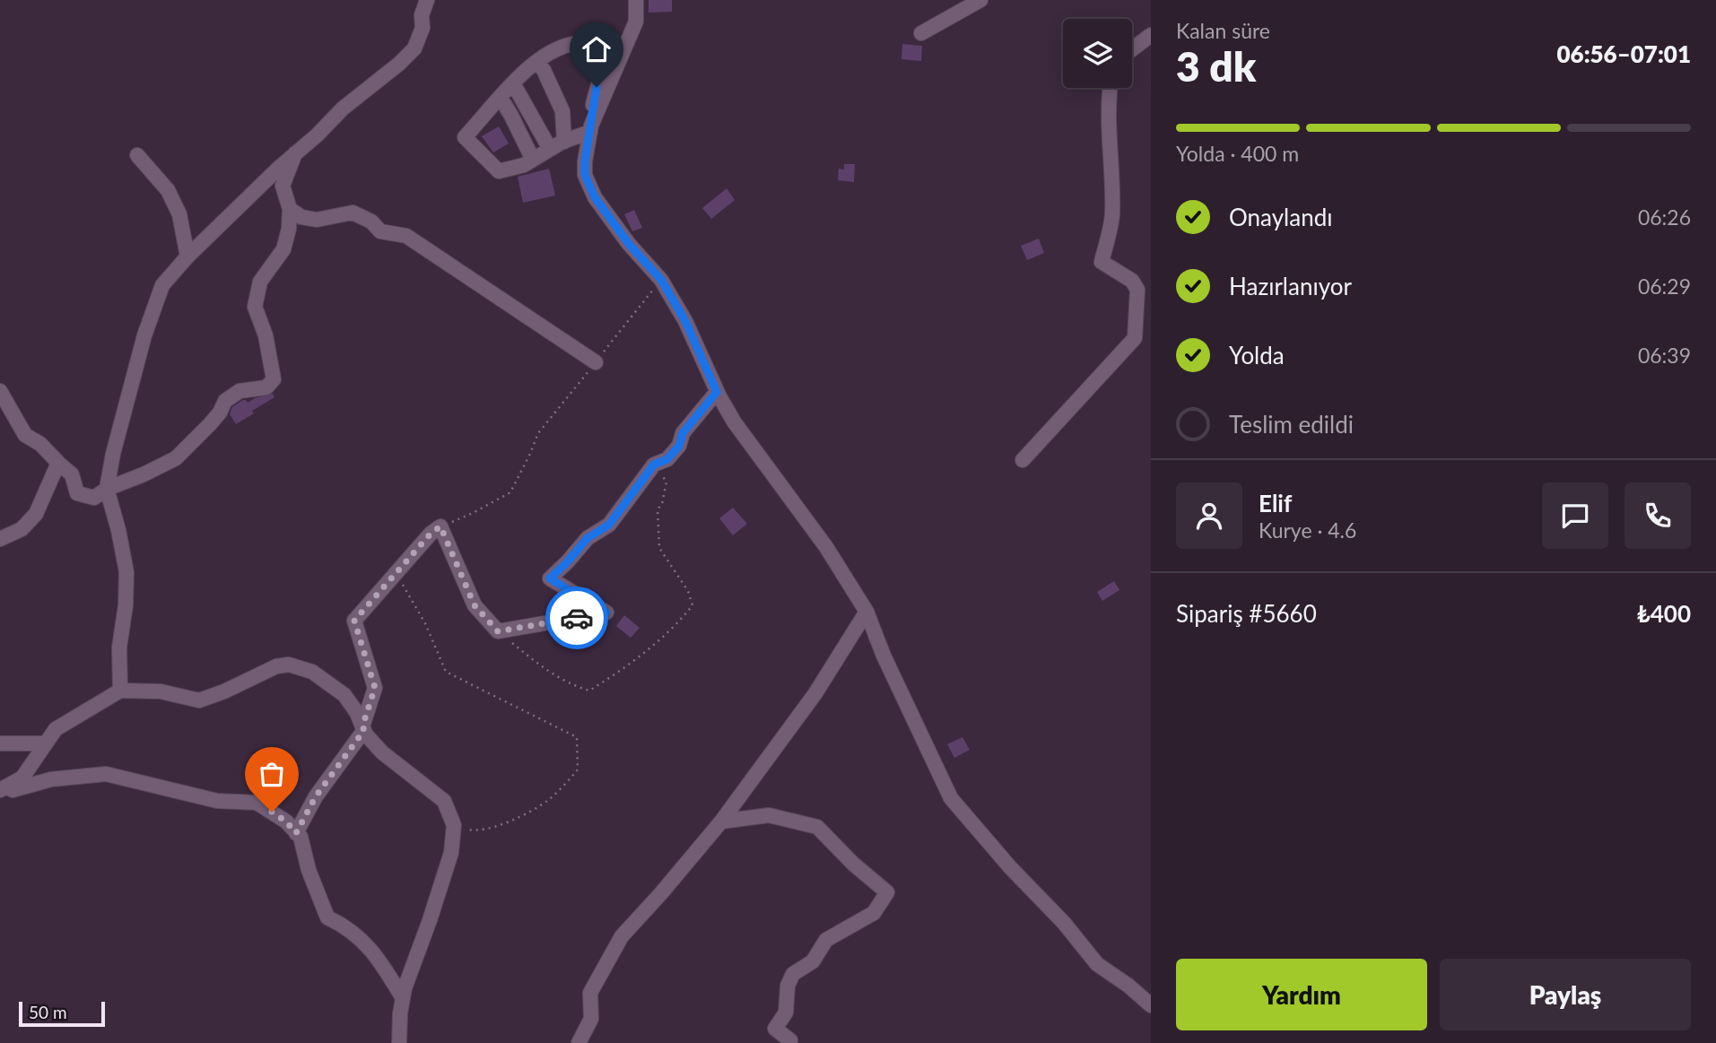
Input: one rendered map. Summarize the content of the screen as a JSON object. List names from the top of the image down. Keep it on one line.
{"scale_bar":"50 m","page":{"heading":["3 dk","Kalan süre","06:56–07:01"],"panel":["Elif","Kurye · 4.6","Sipariş #5660","₺400"],"bar":"Yolda · 400 m","list":[["Onaylandı","06:26"],["Hazırlanıyor","06:29"],["Yolda","06:39"],"Teslim edildi"],"buttons":["Yardım","Paylaş"],"scale":"50 m"}}
